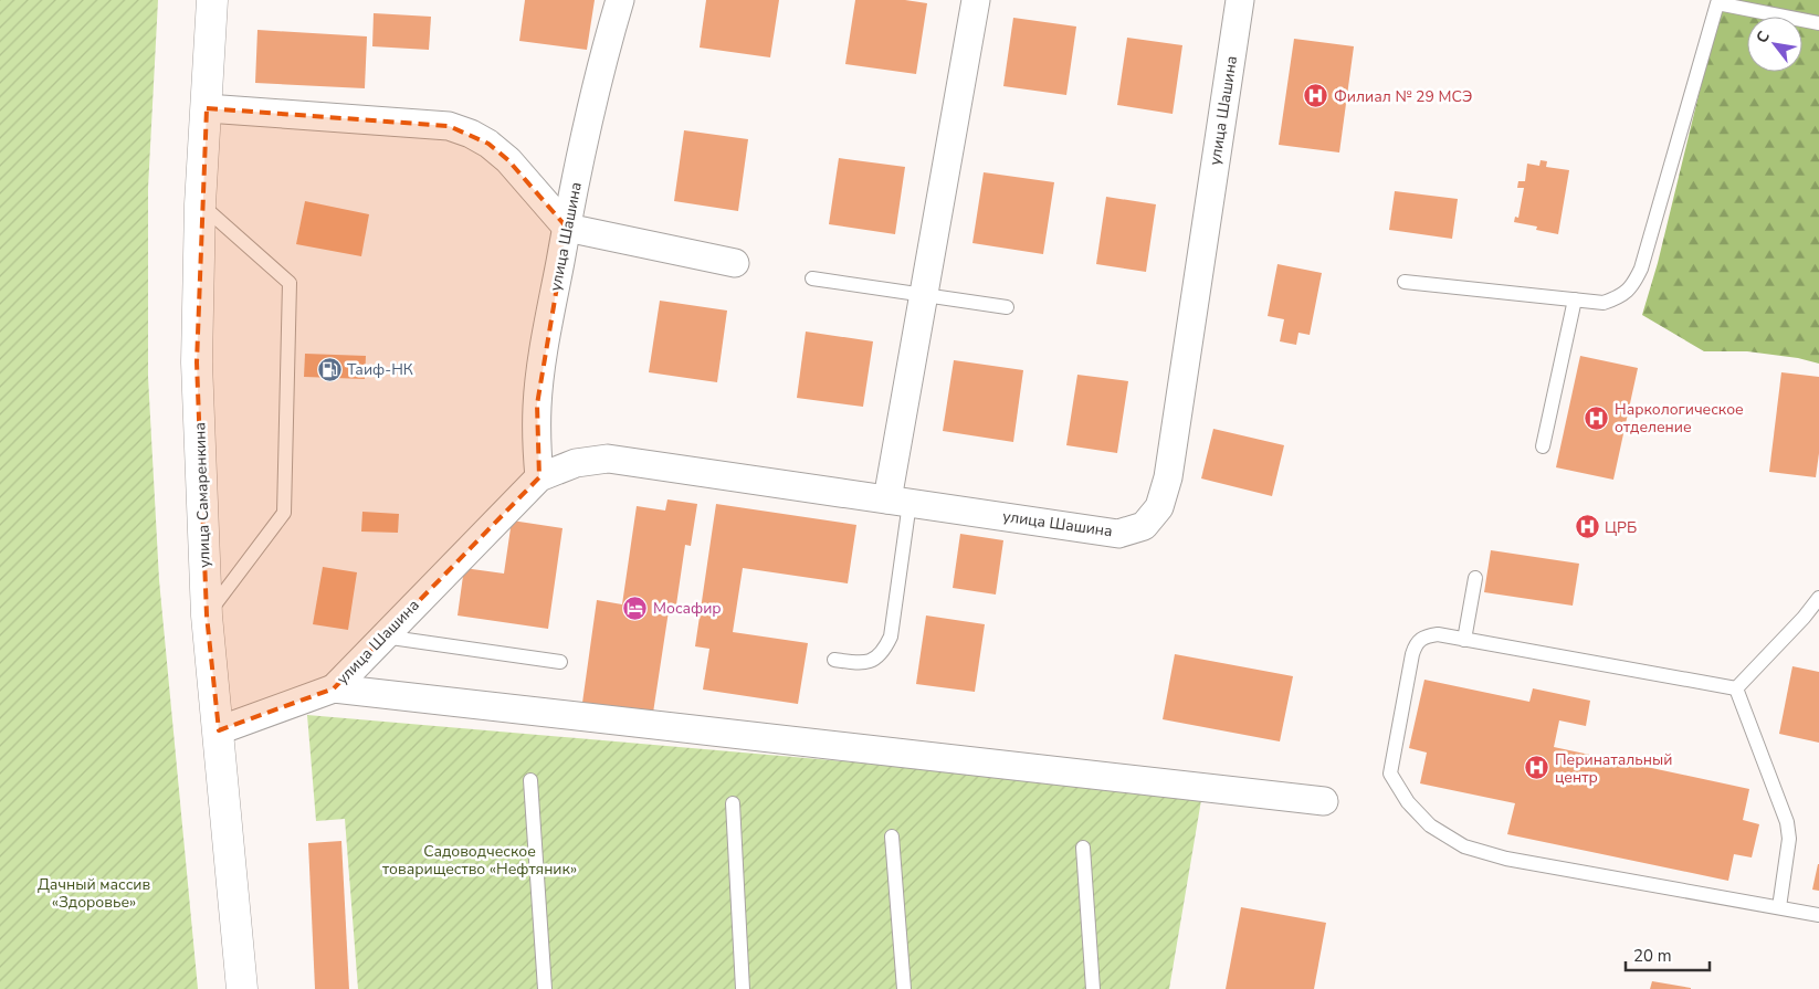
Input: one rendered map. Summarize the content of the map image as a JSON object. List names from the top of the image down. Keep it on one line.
{"streets":{"main road":["улица Самаренкина"],"street":["улица Шашина"]},"parks":["Садоводческое товарищество «Нефтяник»","Дачный массив «Здоровье»"],"places":{"hospital":["Филиал № 29 МСЭ","Наркологическое отделение","ЦРБ","Перинатальный центр"],"fuel station":["Таиф-НК"],"hotel":["Мосафир"]},"scale_bar":"20 m","north":"top left"}
